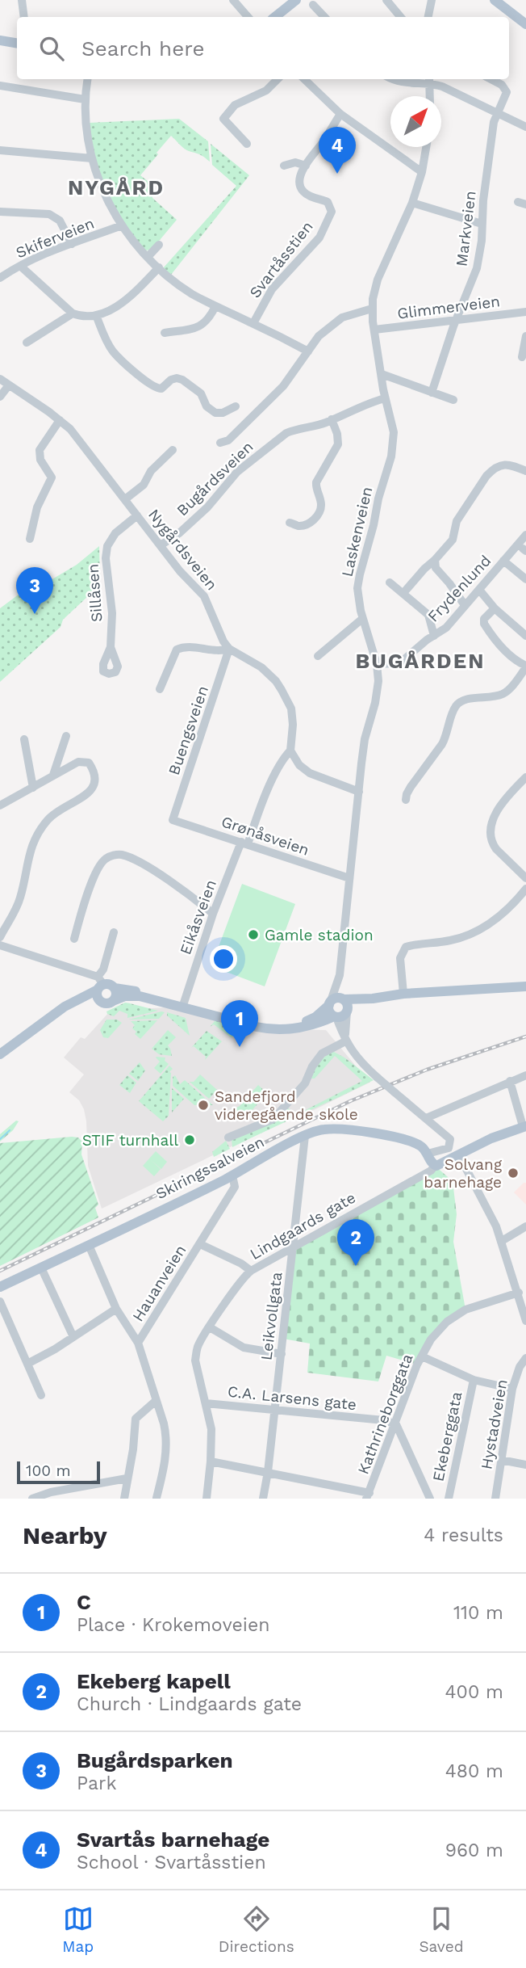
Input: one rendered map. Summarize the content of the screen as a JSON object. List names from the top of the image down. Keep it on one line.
{"streets":{"main road":["Skiringssalveien"],"street":["Markveien","Skiferveien","Svartåsstien","Glimmerveien","Bugårdsveien","Laskenveien","Nygårdsveien","Frydenlund","Sillåsen","Buengsveien","Grønåsveien","Eikåsveien","Lindgaards gate","Hauanveien","Leikvollgata","C.A. Larsens gate","Kathrineborggata","Hystadveien","Ekeberggata"]},"crossings":[["Markveien","Glimmerveien"],["Glimmerveien","Laskenveien"],["Bugårdsveien","Laskenveien"],["Bugårdsveien","Nygårdsveien"],["Laskenveien","Frydenlund"],["Laskenveien","Grønåsveien"],["Nygårdsveien","Sillåsen"],["Nygårdsveien","Buengsveien"],["Buengsveien","Grønåsveien"],["Grønåsveien","Eikåsveien"],["Skiringssalveien","Lindgaards gate"],["Skiringssalveien","Hauanveien"],["Skiringssalveien","Leikvollgata"],["Lindgaards gate","Hauanveien"],["Lindgaards gate","Leikvollgata"],["Lindgaards gate","C.A. Larsens gate"],["Leikvollgata","C.A. Larsens gate"],["C.A. Larsens gate","Kathrineborggata"]],"districts":["NYGÅRD","BUGÅRDEN"],"places":["Gamle stadion","Sandefjord videregående skole","STIF turnhall","Solvang barnehage"],"scale_bar":"100 m","north":"top right","page":{"search":"Search here","pins":["4","3","1","2"],"scale":"100 m","heading":["Nearby","4 results"],"list":[{"mark":"1","name":"C","note":"Place · Krokemoveien","value":"110 m"},{"mark":"2","name":"Ekeberg kapell","note":"Church · Lindgaards gate","value":"400 m"},{"mark":"3","name":"Bugårdsparken","note":"Park","value":"480 m"},{"mark":"4","name":"Svartås barnehage","note":"School · Svartåsstien","value":"960 m"}],"nav":["Map","Directions","Saved"]}}
